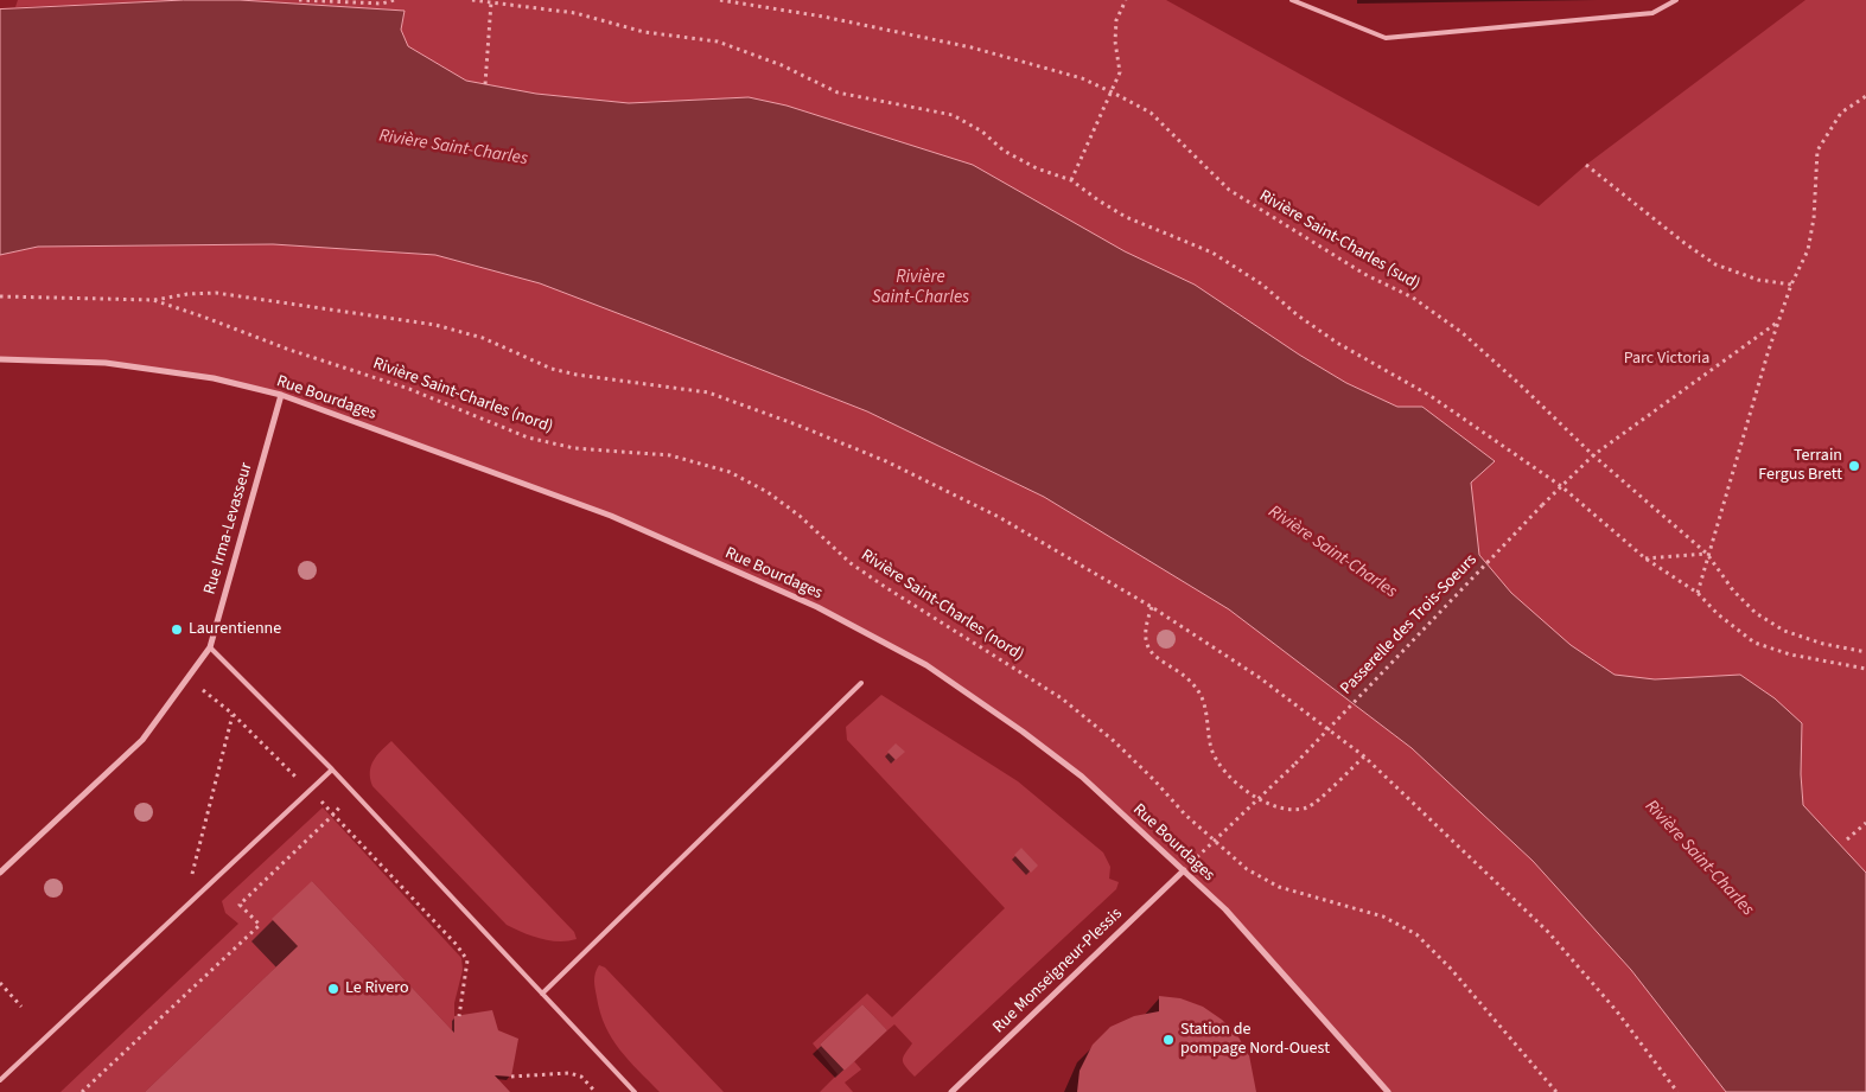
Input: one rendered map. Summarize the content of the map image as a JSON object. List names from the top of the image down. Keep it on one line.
{"streets":{"street":["Rue Bourdages","Rue Irma-Levasseur","Rue Monseigneur-Plessis"],"path":["Rivière Saint-Charles (sud)","Rivière Saint-Charles (nord)","Passerelle des Trois-Soeurs"]},"crossings":[["Rivière Saint-Charles (sud)","Passerelle des Trois-Soeurs"],["Rivière Saint-Charles (nord)","Passerelle des Trois-Soeurs"],["Rue Bourdages","Rue Irma-Levasseur"],["Rue Bourdages","Rue Monseigneur-Plessis"]],"water":["Rivière Saint-Charles"],"parks":["Parc Victoria"],"places":["Terrain Fergus Brett","Laurentienne","Le Rivero","Station de pompage Nord-Ouest"]}
